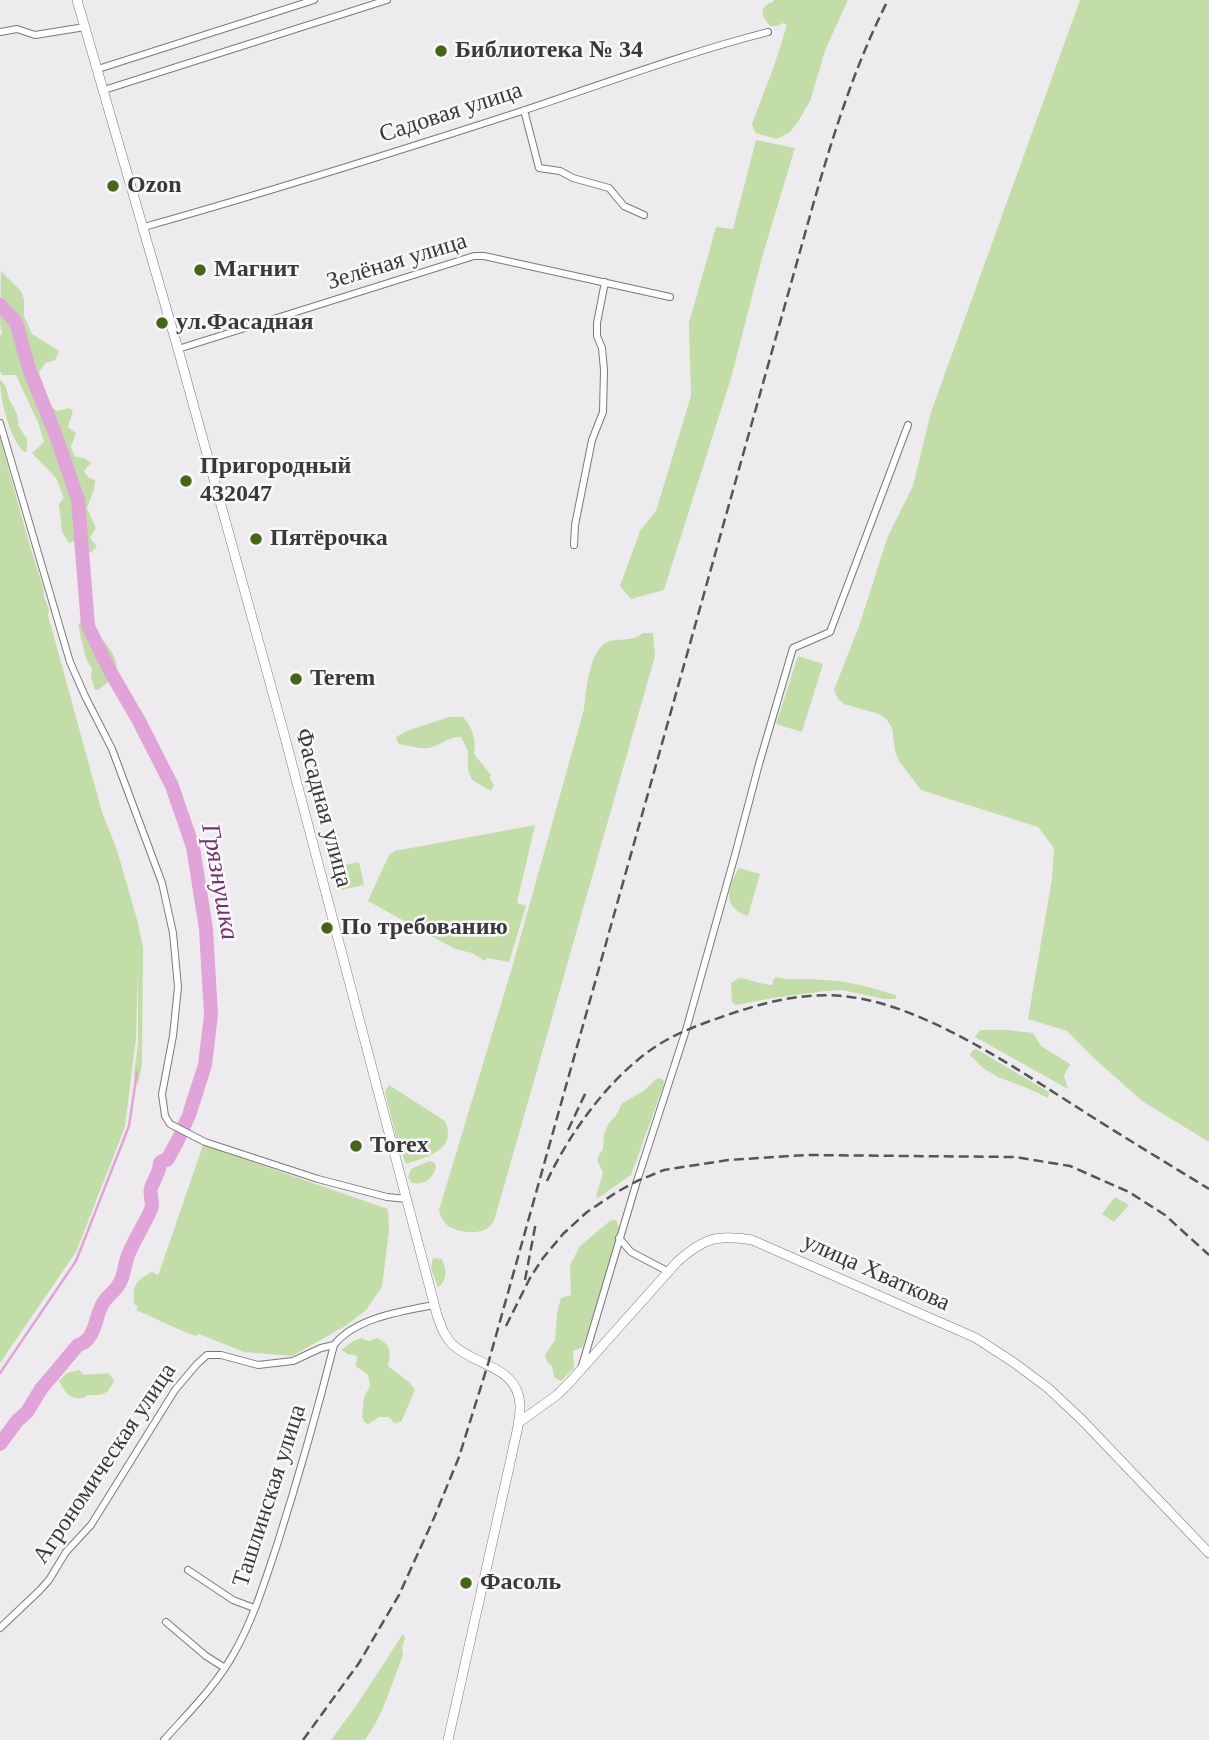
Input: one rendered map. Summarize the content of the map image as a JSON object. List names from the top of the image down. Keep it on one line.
{"streets":{"main road":["Фасадная улица","улица Хваткова"],"street":["Садовая улица","Зелёная улица","Агрономическая улица","Ташлинская улица"]},"crossings":[["Садовая улица","Фасадная улица"],["Зелёная улица","Фасадная улица"],["Фасадная улица","улица Хваткова"],["Агрономическая улица","Ташлинская улица"]],"water":["Грязнушка"],"places":["Библиотека № 34","Ozon","Магнит","ул.Фасадная","Пригородный 432047","Пятёрочка","Terem","По требованию","Torex","Фасоль"]}
